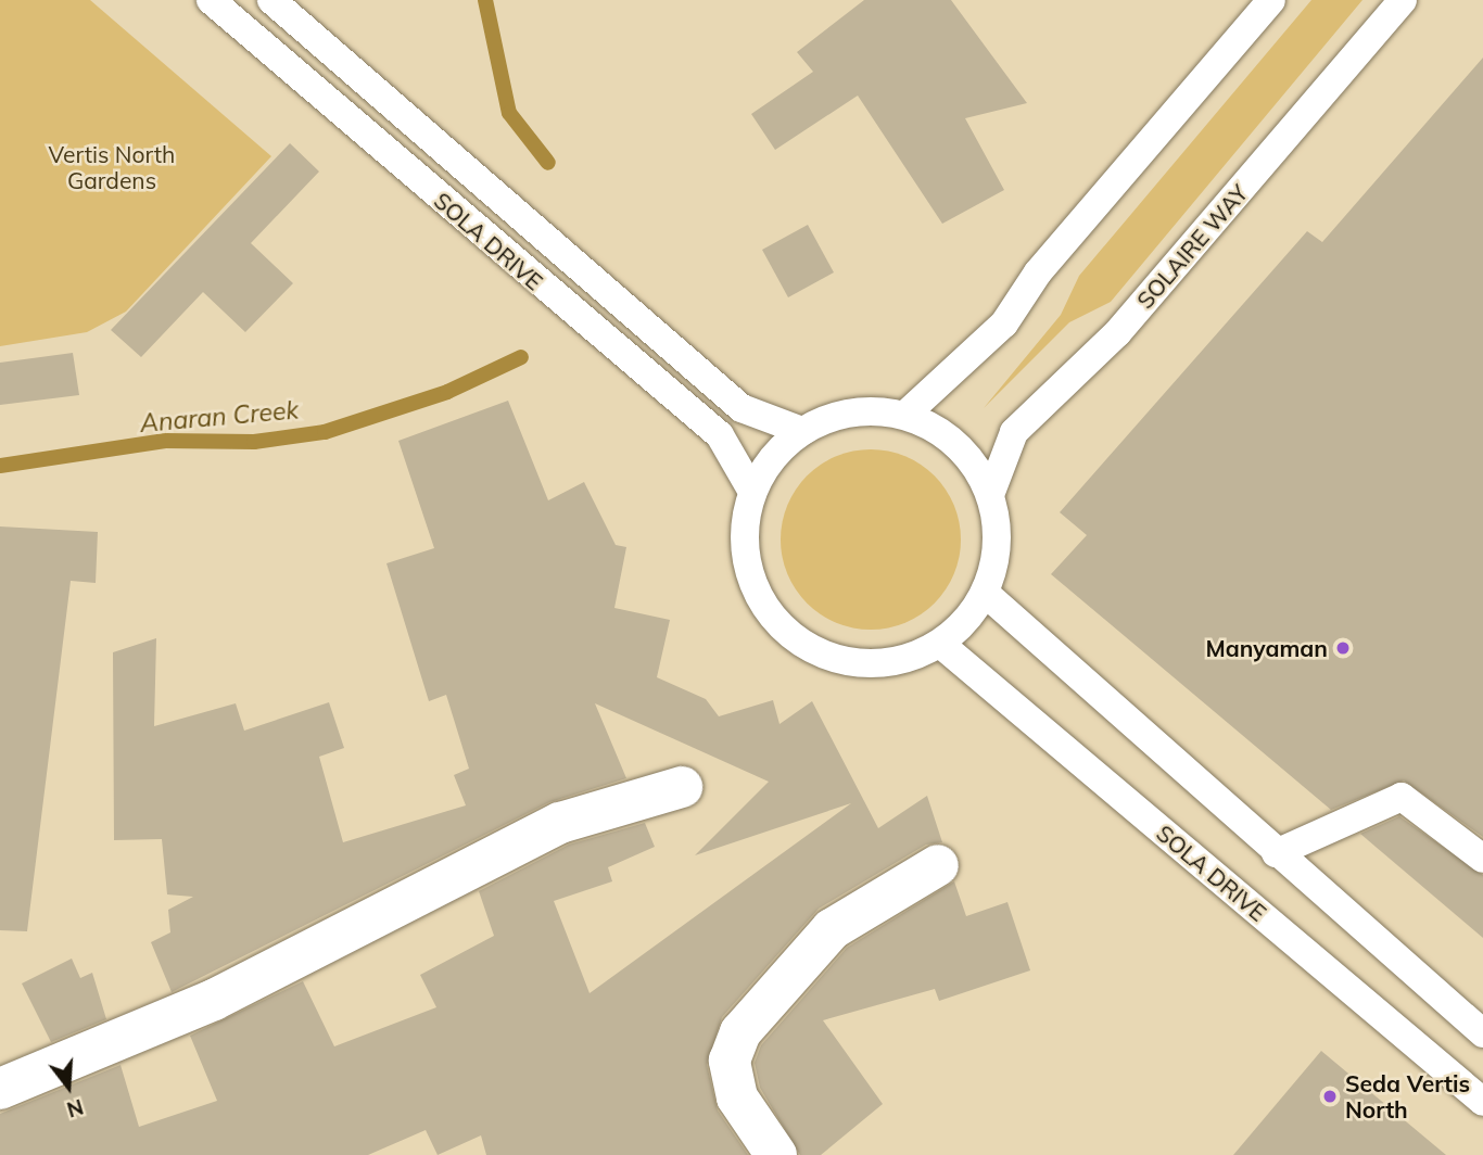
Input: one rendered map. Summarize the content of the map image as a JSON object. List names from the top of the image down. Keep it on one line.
{"streets":{"lane":["SOLA DRIVE","SOLAIRE WAY"]},"crossings":[["SOLA DRIVE","SOLAIRE WAY"]],"water":["Anaran Creek"],"parks":["Vertis North Gardens"],"places":["Manyaman","Seda Vertis North"],"north":"bottom"}
